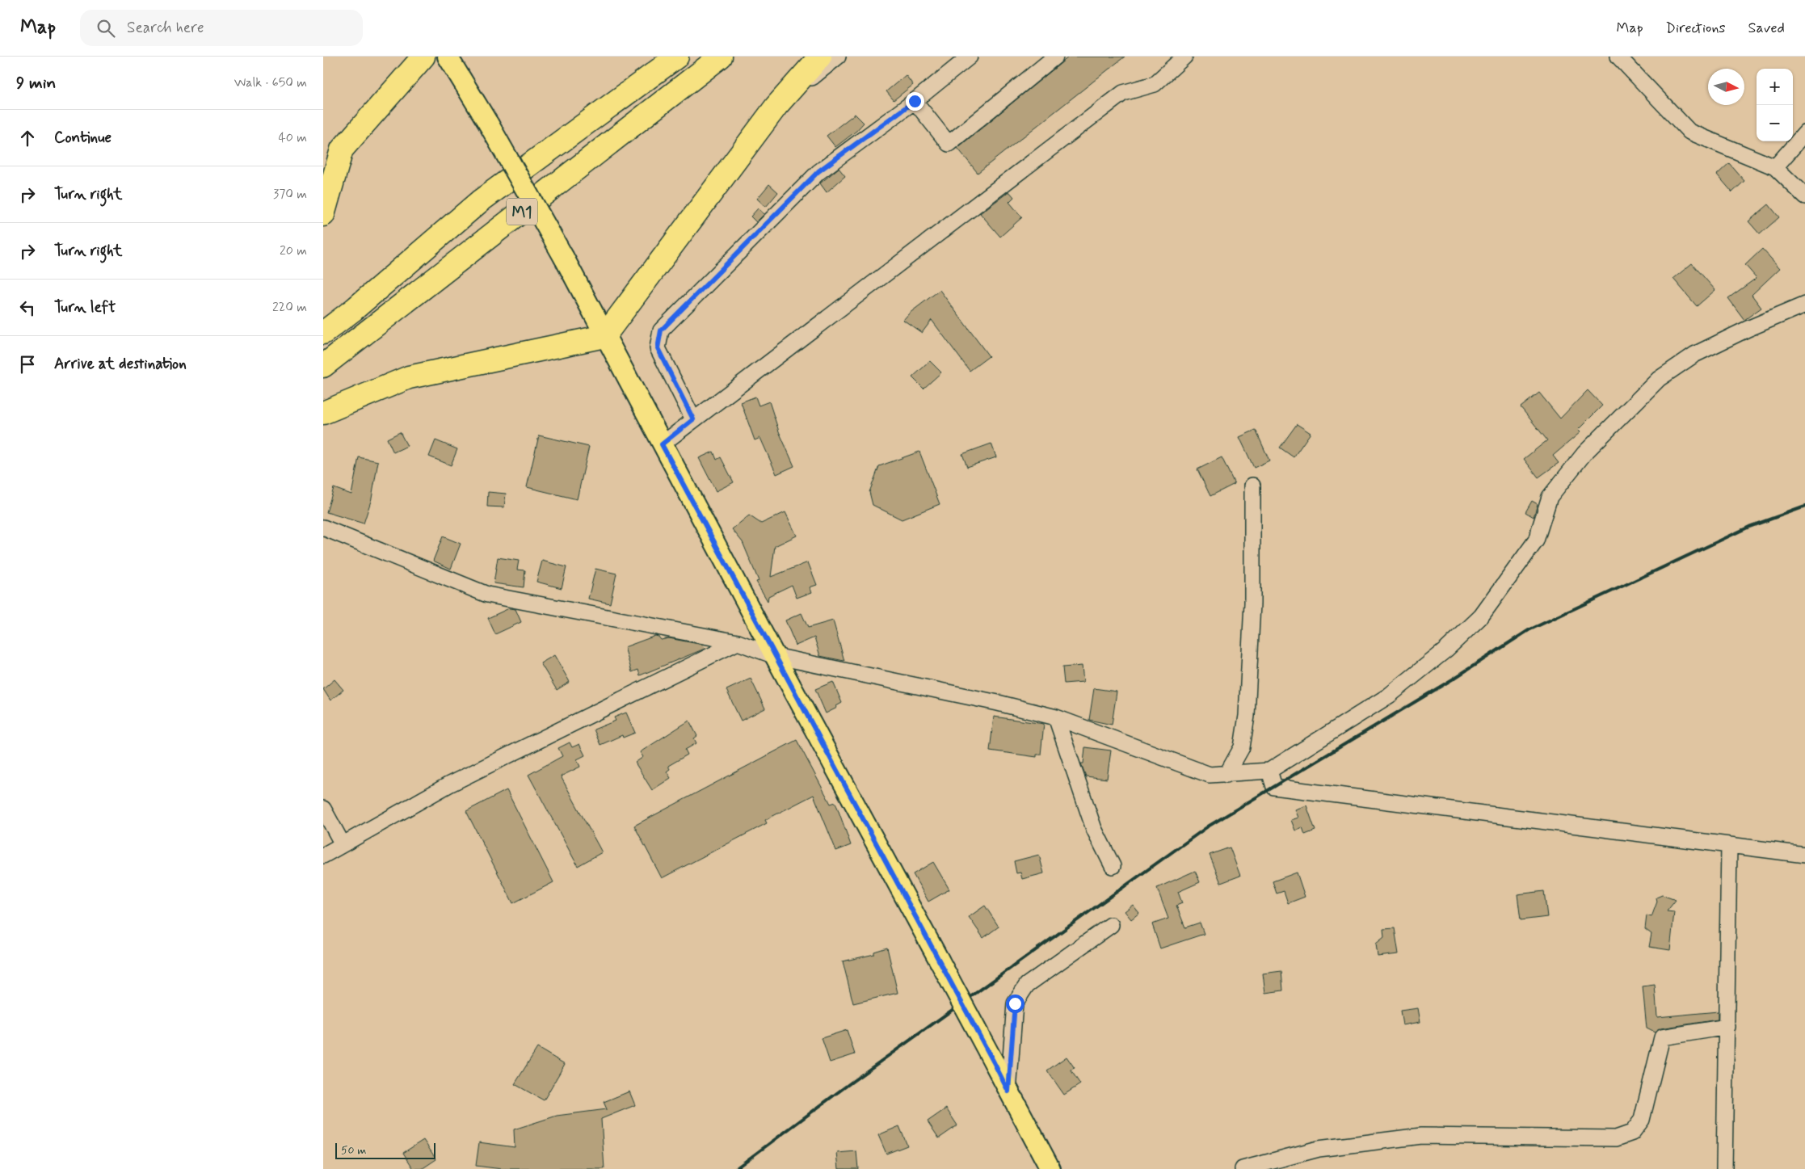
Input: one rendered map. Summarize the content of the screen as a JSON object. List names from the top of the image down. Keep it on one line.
{"streets":{"highway":["M1"]},"scale_bar":"50 m","north":"right","page":{"header":"Map","search":"Search here","nav":["Map","Directions","Saved"],"heading":["9 min","Walk · 650 m"],"map_buttons":["+","−"],"list":[["Continue","40 m"],["Turn right","370 m"],["Turn right","20 m"],["Turn left","220 m"],"Arrive at destination"],"scale":"50 m"}}
